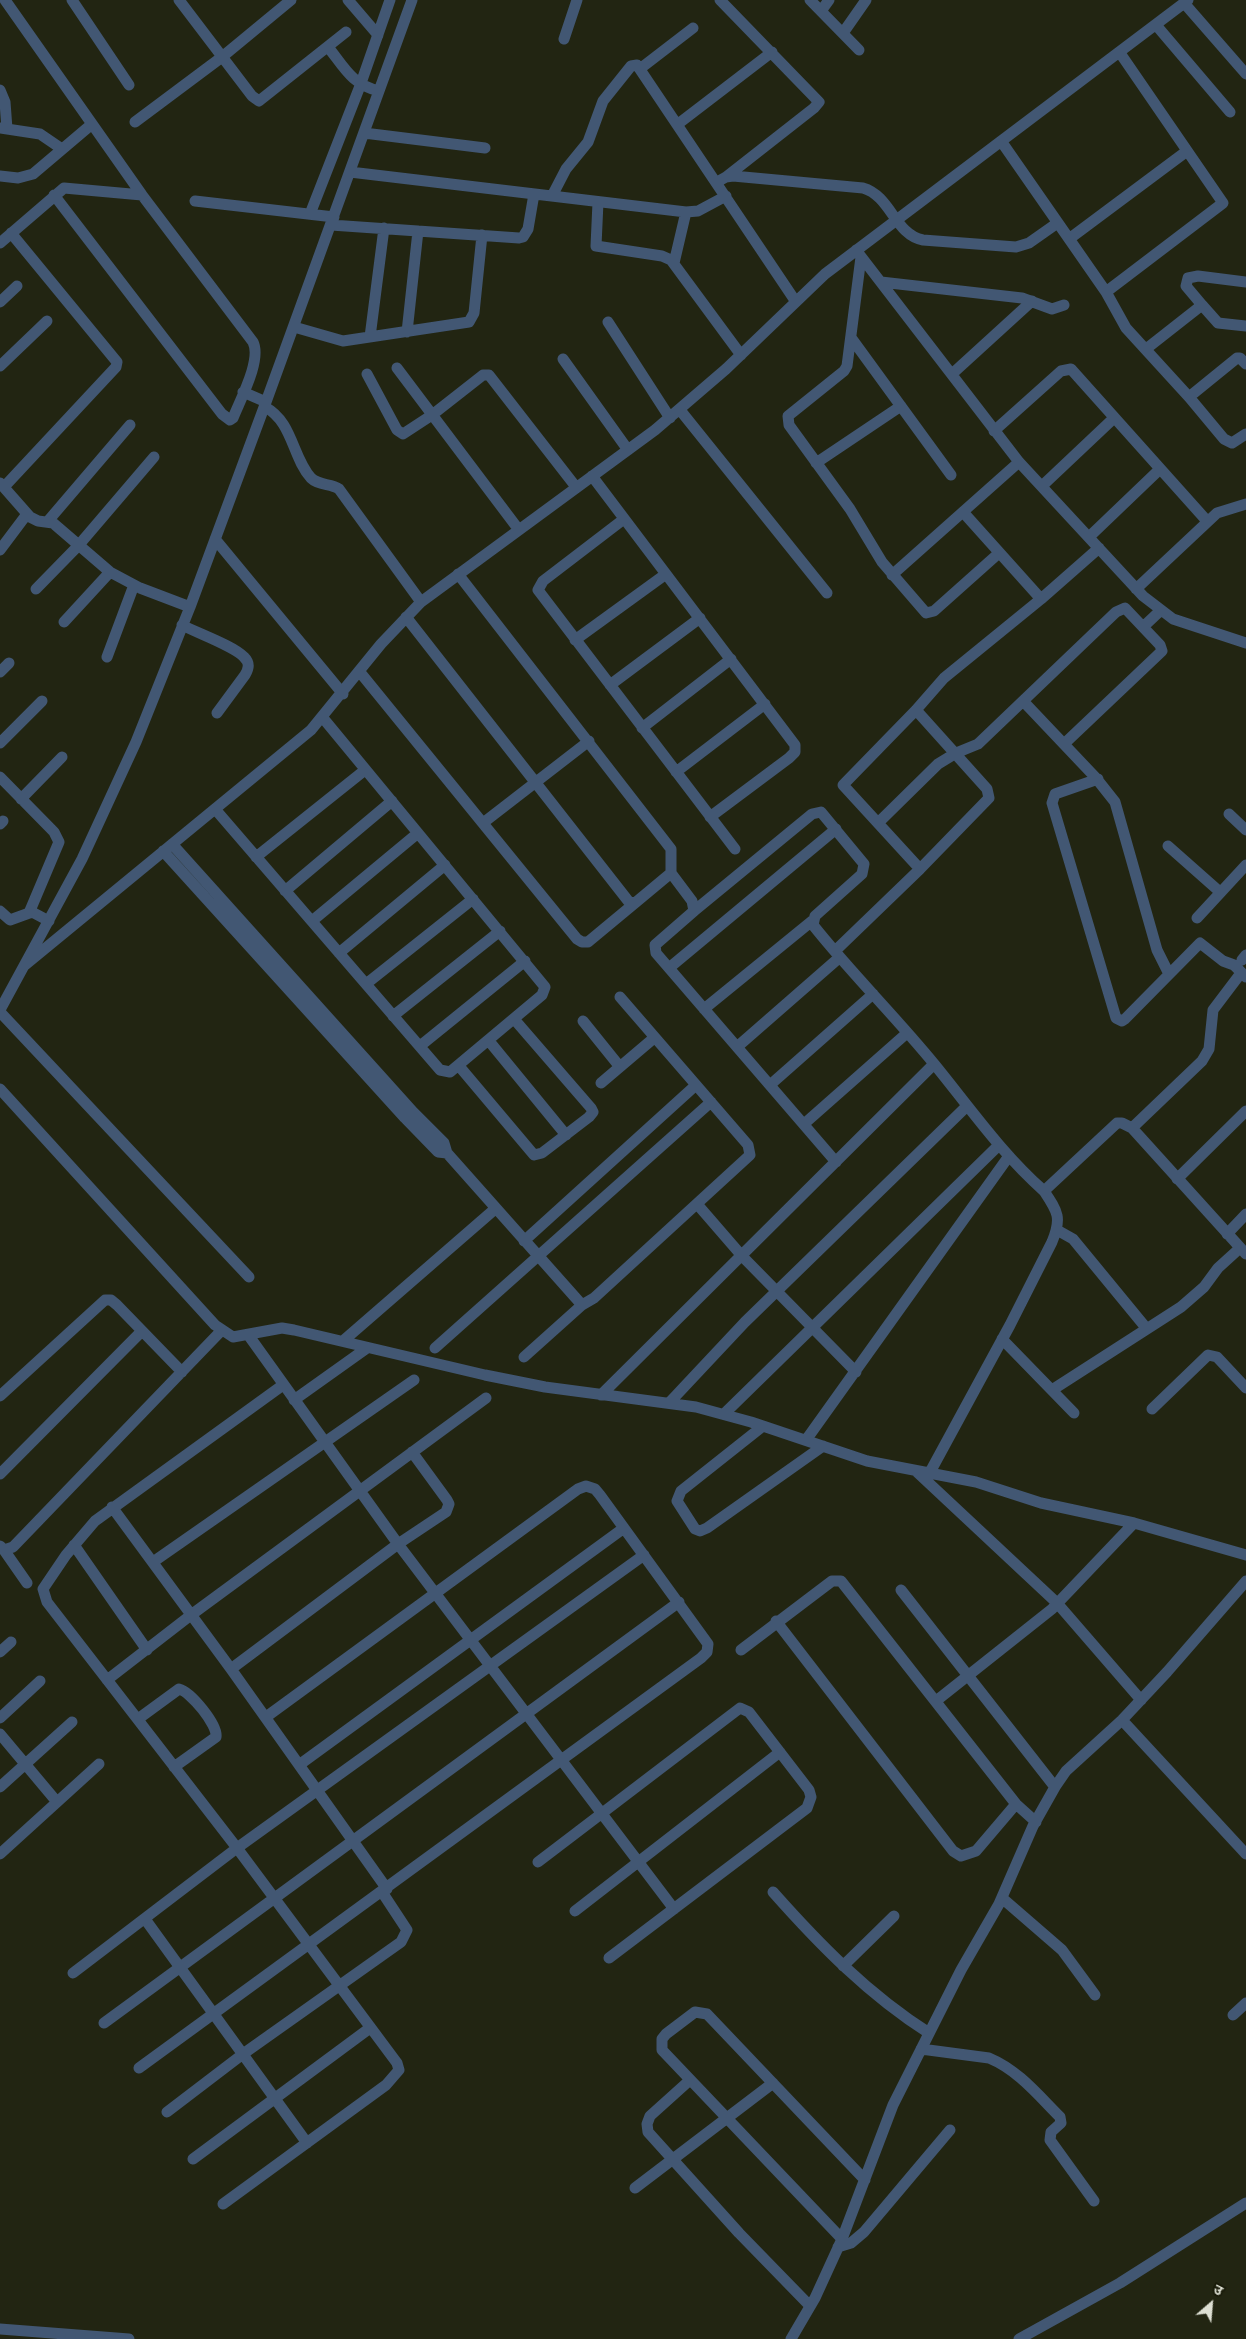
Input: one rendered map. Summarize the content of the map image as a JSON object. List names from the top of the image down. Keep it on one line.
{"north":"top right"}
